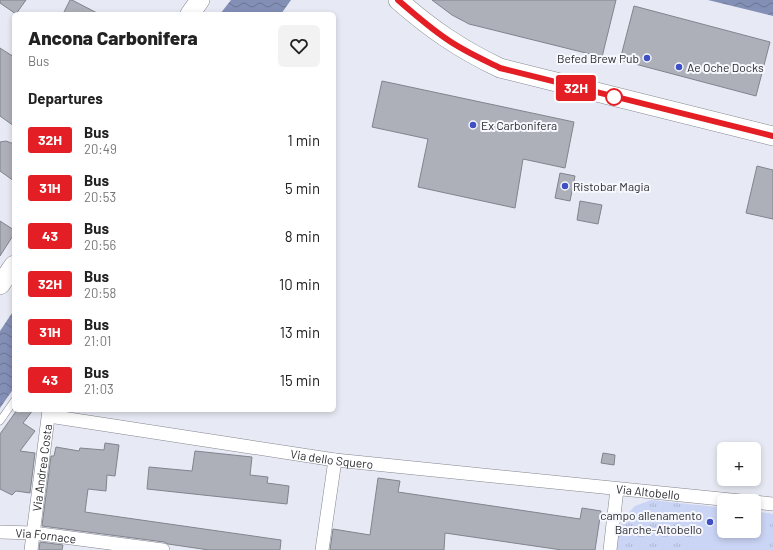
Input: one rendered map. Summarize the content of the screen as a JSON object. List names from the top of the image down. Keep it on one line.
{"streets":{"street":["Via dello Squero","Via Andrea Costa","Via Altobello","Via Fornace"]},"crossings":[["Via dello Squero","Via Andrea Costa"],["Via dello Squero","Via Altobello"],["Via Andrea Costa","Via Fornace"]],"places":["Befed Brew Pub","Ae Oche Docks","Ex Carbonifera","Ristobar Magia","campo allenamento Barche-Altobello"],"lines":["bus line 32H"],"page":{"on_map":"32H","heading":[["Ancona Carbonifera","Bus"],"Departures"],"list":[{"mark":"32H","name":"Bus","note":"20:49","value":"1 min"},{"mark":"31H","name":"Bus","note":"20:53","value":"5 min"},{"mark":"43","name":"Bus","note":"20:56","value":"8 min"},{"mark":"32H","name":"Bus","note":"20:58","value":"10 min"},{"mark":"31H","name":"Bus","note":"21:01","value":"13 min"},{"mark":"43","name":"Bus","note":"21:03","value":"15 min"}],"map_buttons":["+","−"]}}
